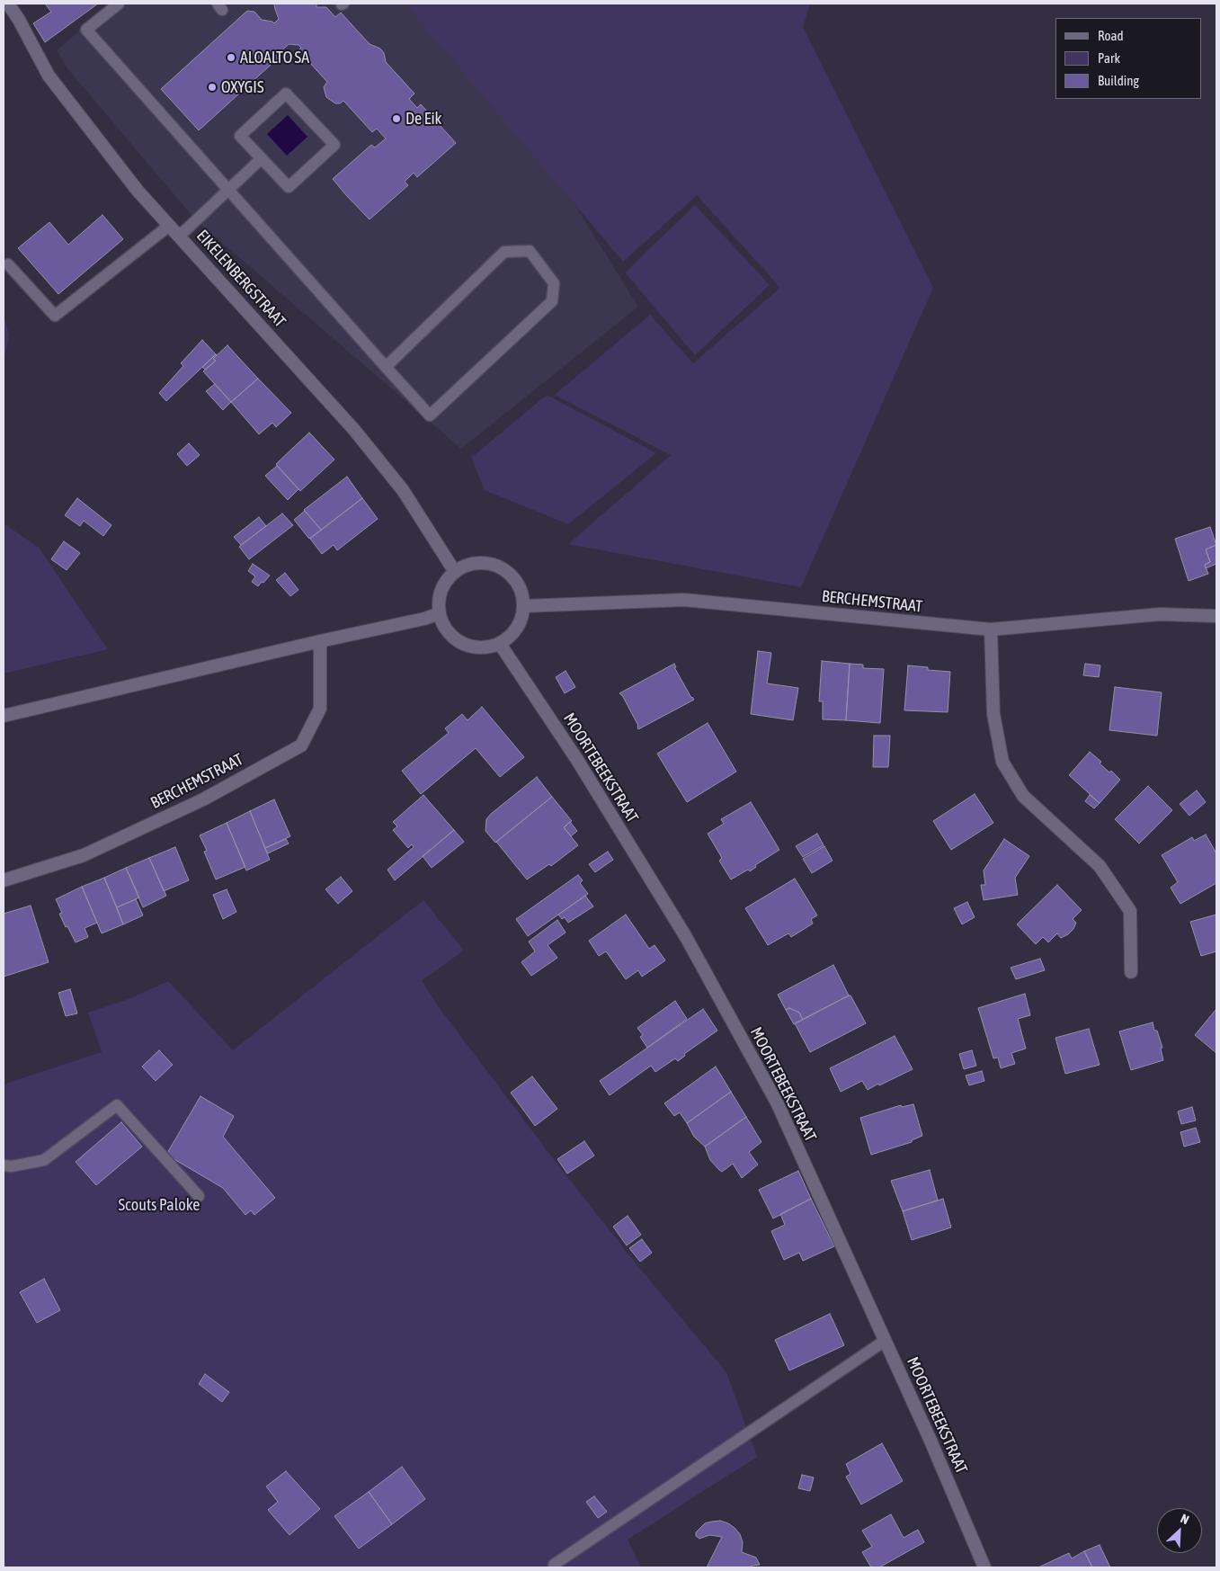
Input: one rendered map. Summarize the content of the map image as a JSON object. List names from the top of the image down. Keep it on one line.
{"streets":{"street":["EIKELENBERGSTRAAT","BERCHEMSTRAAT","MOORTEBEEKSTRAAT"]},"crossings":[["EIKELENBERGSTRAAT","BERCHEMSTRAAT"],["EIKELENBERGSTRAAT","MOORTEBEEKSTRAAT"],["BERCHEMSTRAAT","MOORTEBEEKSTRAAT"]],"parks":["Scouts Paloke"],"places":["ALOALTO SA","OXYGIS","De Eik"],"legend":["Road","Park","Building"],"north":"top right"}
